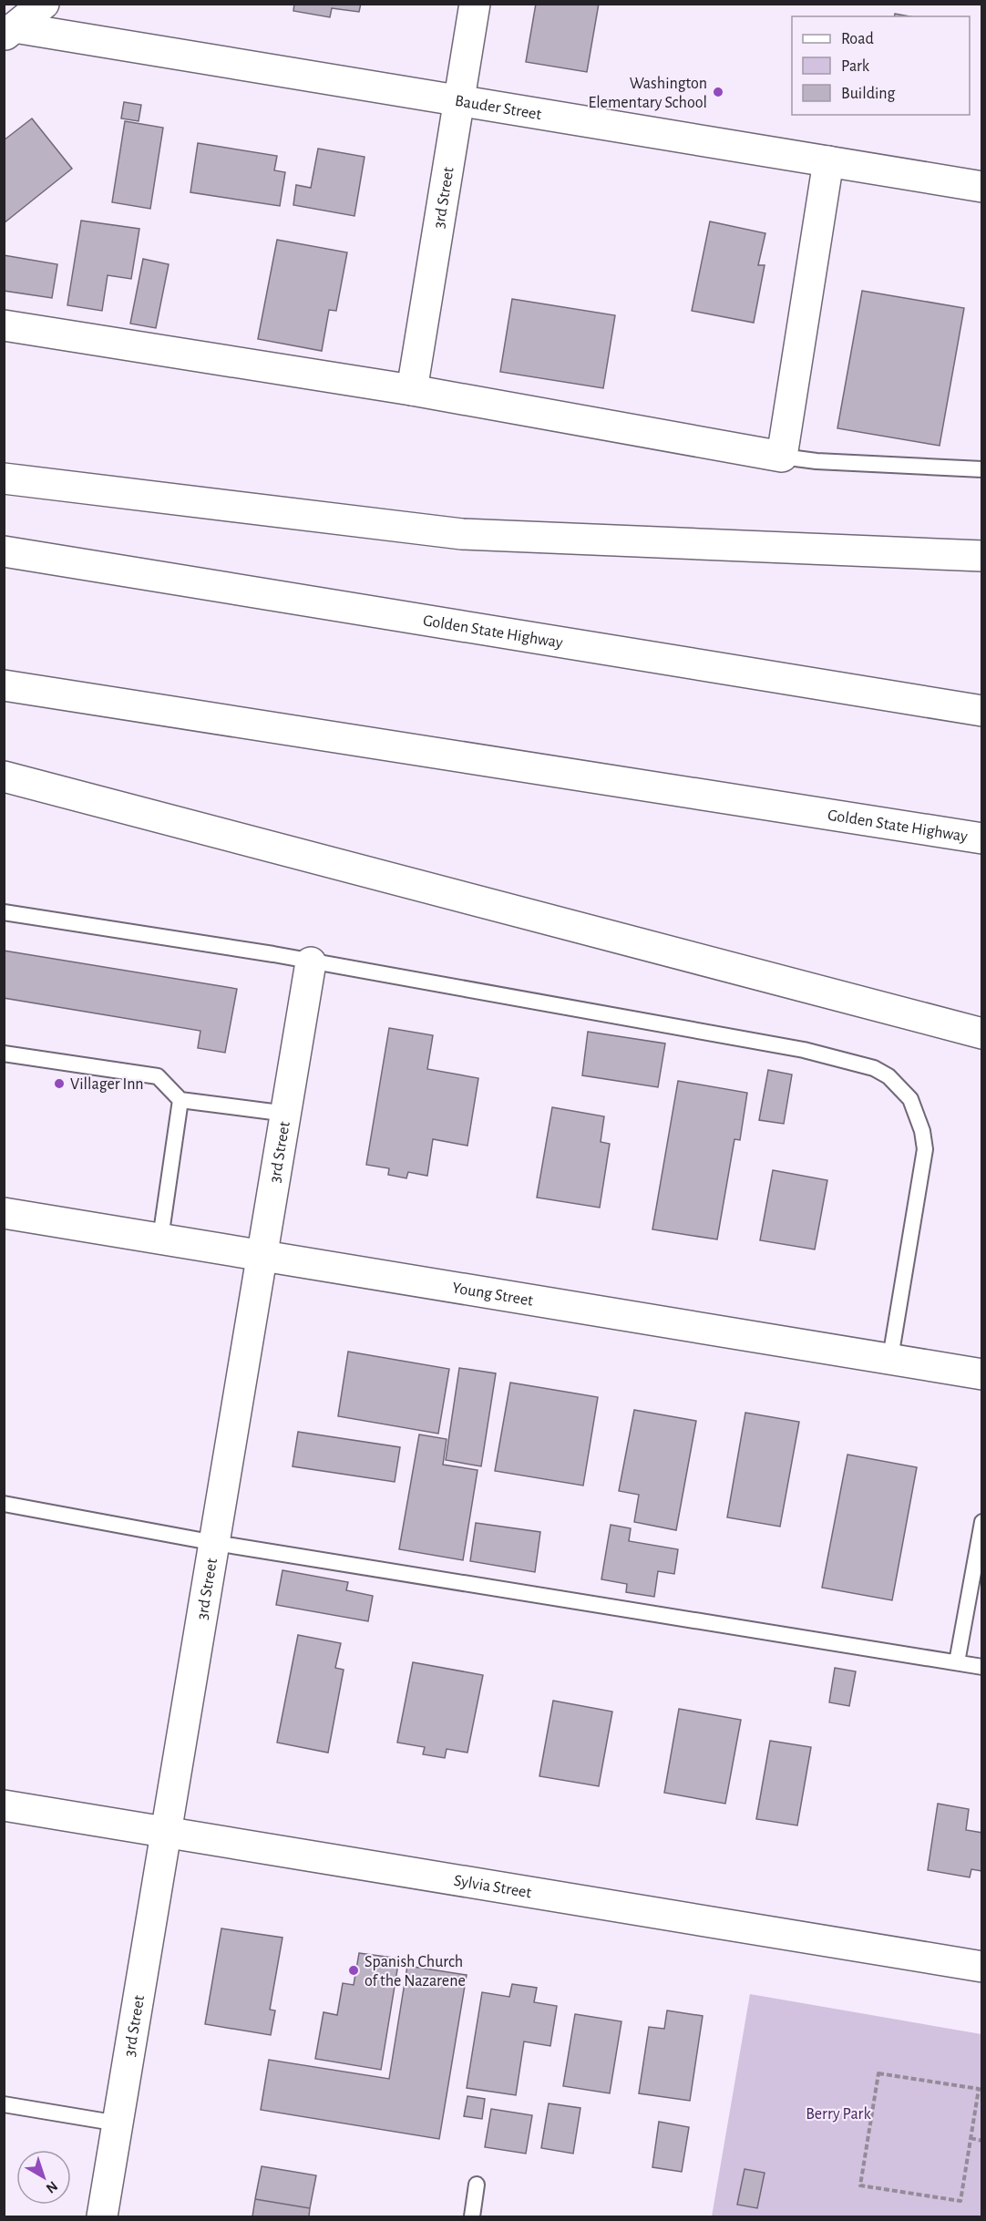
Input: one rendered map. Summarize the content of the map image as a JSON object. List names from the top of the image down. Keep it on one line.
{"streets":{"main road":["Bauder Street","3rd Street","Golden State Highway","Young Street","Sylvia Street"]},"crossings":[["Bauder Street","3rd Street"],["3rd Street","Young Street"],["3rd Street","Sylvia Street"]],"parks":["Berry Park"],"places":["Washington Elementary School","Villager Inn","Spanish Church of the Nazarene"],"legend":["Road","Park","Building"],"north":"bottom right"}
